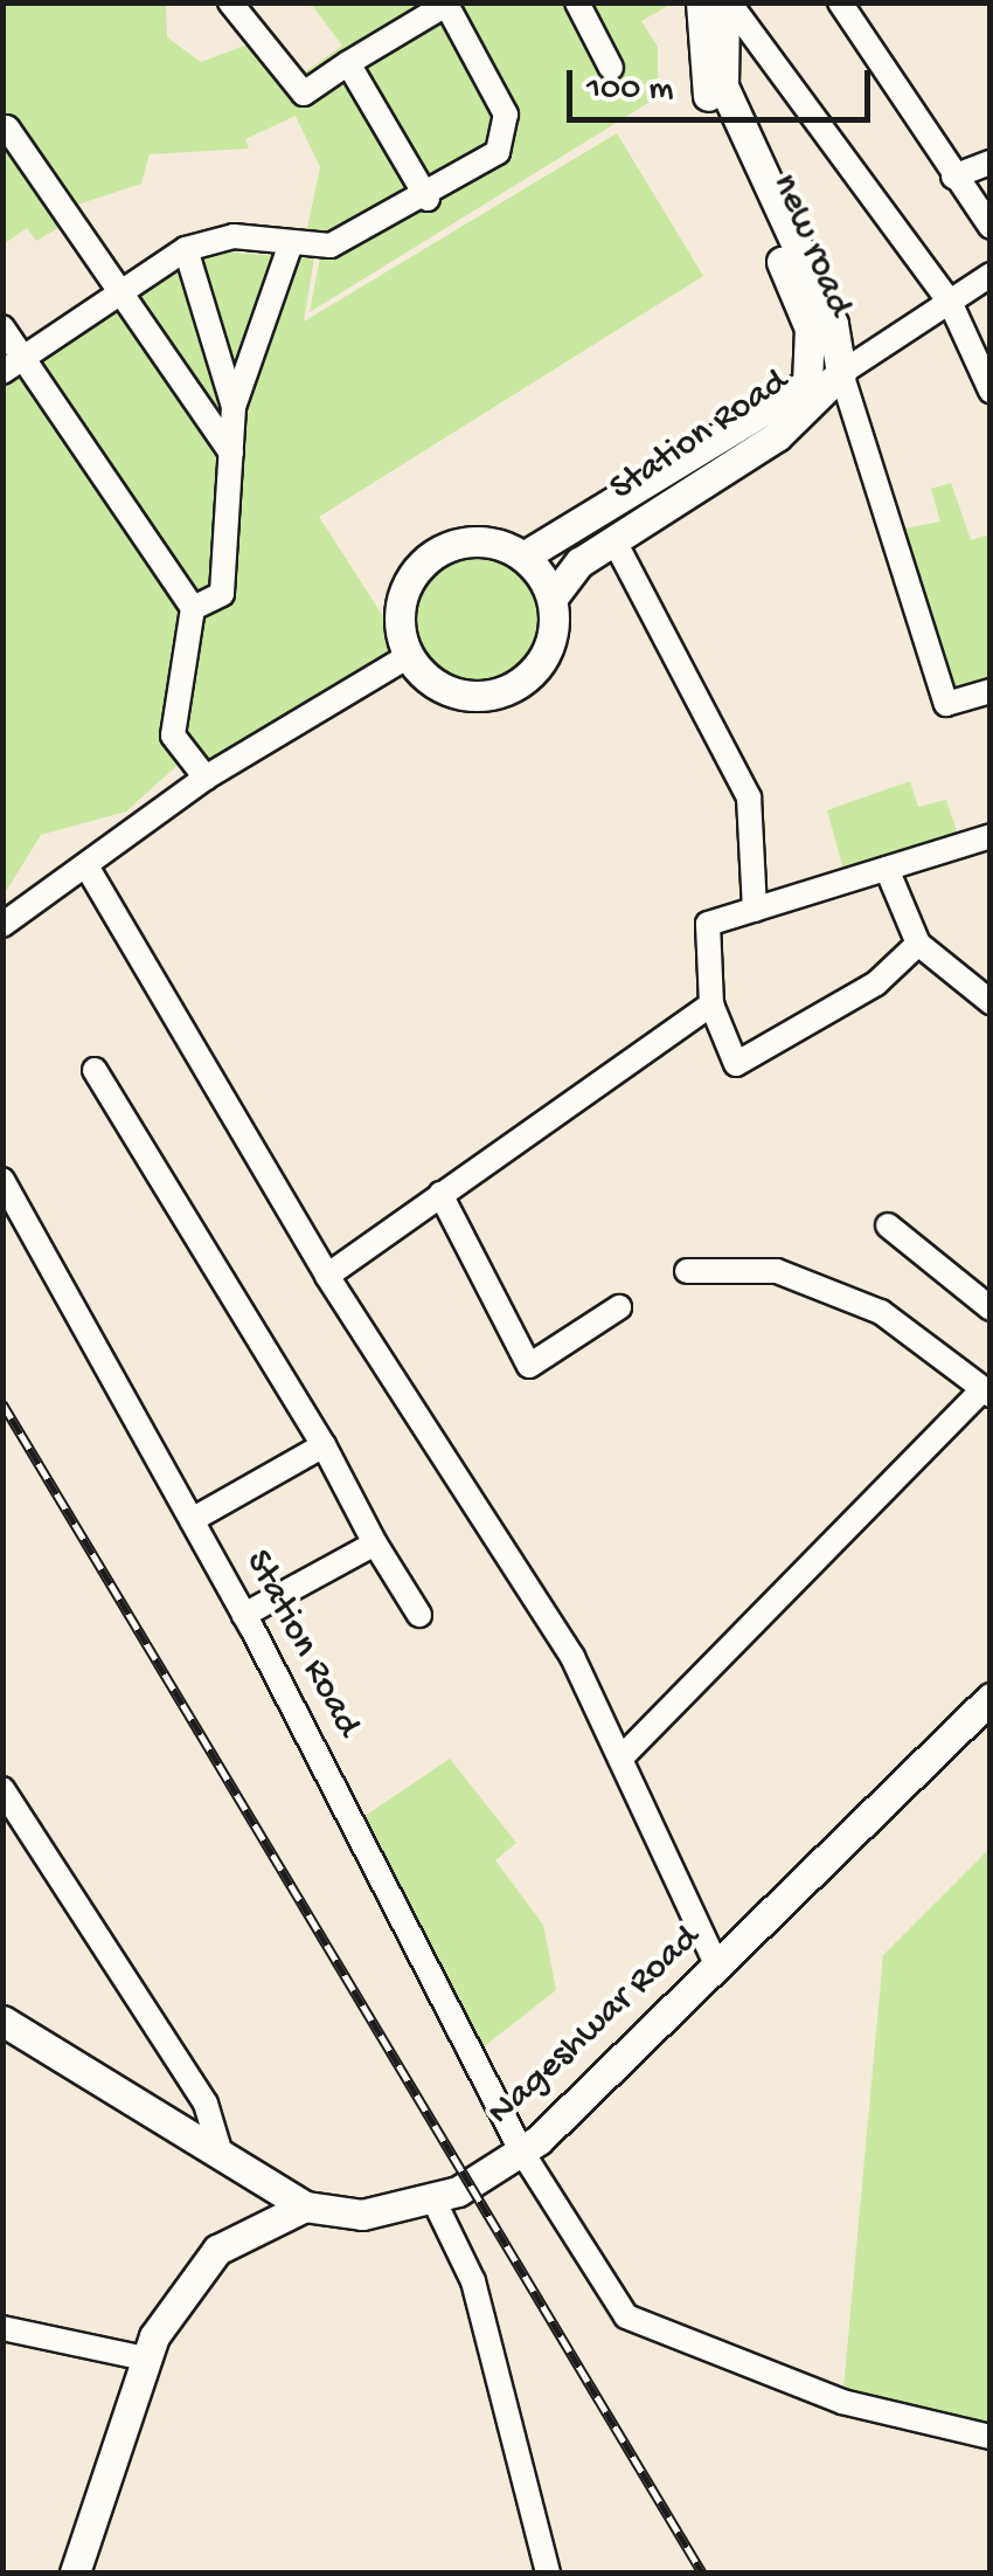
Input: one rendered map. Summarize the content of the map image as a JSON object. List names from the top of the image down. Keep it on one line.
{"streets":{"main road":["new road","Station Road","Nageshwar Road"]},"crossings":[["new road","Station Road"],["Station Road","Nageshwar Road"]],"scale_bar":"100 m"}
